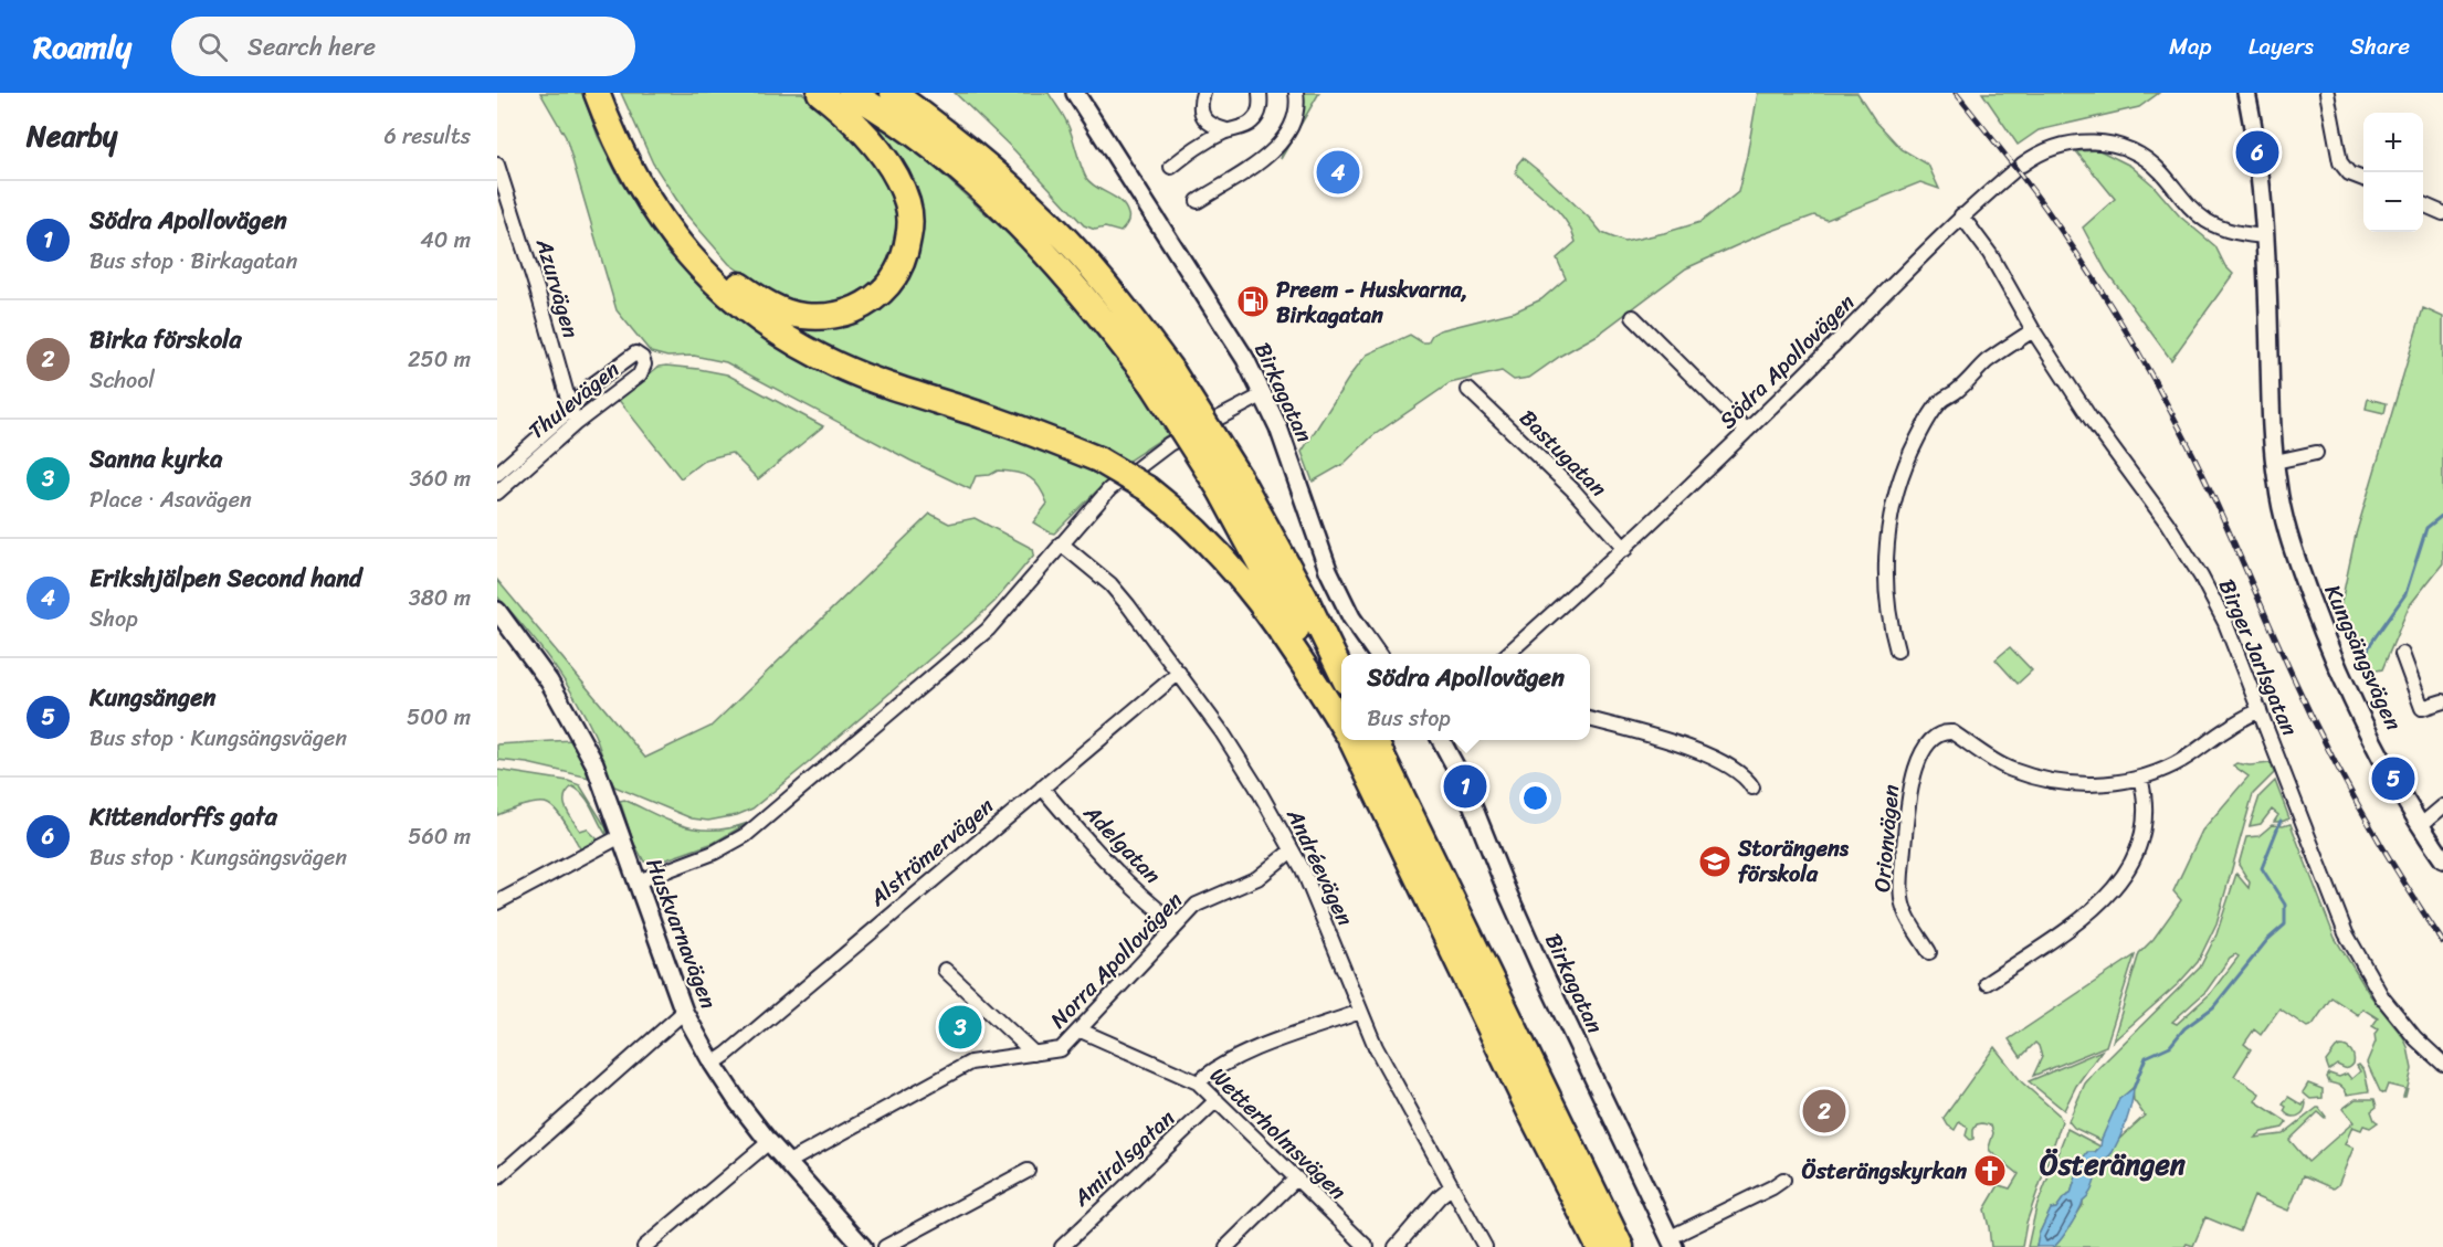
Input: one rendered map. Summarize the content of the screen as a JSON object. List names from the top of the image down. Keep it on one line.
{"streets":{"street":["Azurvägen","Södra Apollovägen","Birkagatan","Thulevägen","Bastugatan","Birger Jarlsgatan","Kungsängsvägen","Orionvägen","Adelgatan","Alströmervägen","Andréevägen","Huskvarnavägen","Norra Apollovägen","Wetterholmsvägen","Amiralsgatan"]},"crossings":[["Azurvägen","Thulevägen"],["Södra Apollovägen","Bastugatan"],["Södra Apollovägen","Birger Jarlsgatan"],["Södra Apollovägen","Kungsängsvägen"],["Adelgatan","Alströmervägen"],["Adelgatan","Norra Apollovägen"],["Alströmervägen","Andréevägen"],["Alströmervägen","Huskvarnavägen"],["Andréevägen","Norra Apollovägen"],["Huskvarnavägen","Norra Apollovägen"],["Norra Apollovägen","Wetterholmsvägen"],["Wetterholmsvägen","Amiralsgatan"]],"districts":["Österängen"],"places":{"fuel station":["Preem - Huskvarna, Birkagatan"],"school or university":["Storängens förskola"],"church":["Österängskyrkan"]},"page":{"header":"Roamly","search":"Search here","nav":["Map","Layers","Share"],"heading":["Nearby","6 results"],"map_buttons":["+","−"],"pins":["6","4","5","1","3","2"],"list":[{"mark":"1","name":"Södra Apollovägen","note":"Bus stop · Birkagatan","value":"40 m"},{"mark":"2","name":"Birka förskola","note":"School","value":"250 m"},{"mark":"3","name":"Sanna kyrka","note":"Place · Asavägen","value":"360 m"},{"mark":"4","name":"Erikshjälpen Second hand","note":"Shop","value":"380 m"},{"mark":"5","name":"Kungsängen","note":"Bus stop · Kungsängsvägen","value":"500 m"},{"mark":"6","name":"Kittendorffs gata","note":"Bus stop · Kungsängsvägen","value":"560 m"}],"popup":["Södra Apollovägen","Bus stop"]}}
